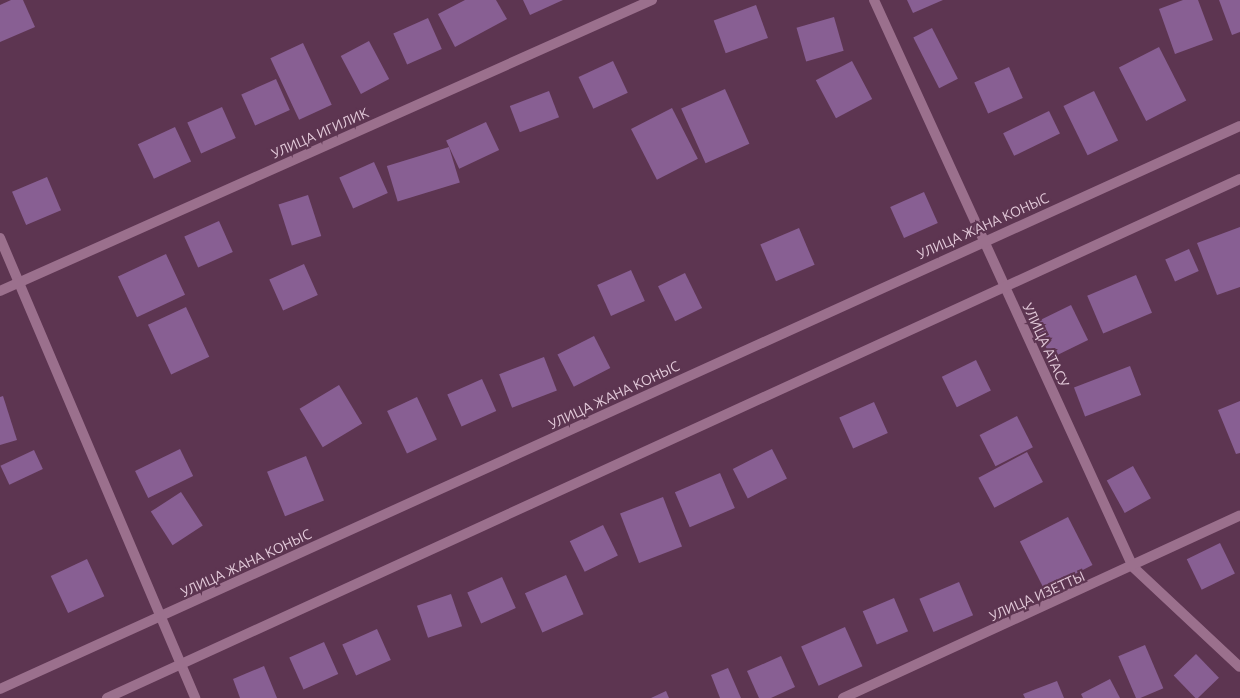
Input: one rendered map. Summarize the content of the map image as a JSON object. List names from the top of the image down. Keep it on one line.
{"streets":{"street":["УЛИЦА ИГИЛИК","УЛИЦА ЖАНА КОНЫС","УЛИЦА АТАСУ","УЛИЦА ИЗЕТТЫ"]},"crossings":[["УЛИЦА ЖАНА КОНЫС","УЛИЦА АТАСУ"],["УЛИЦА АТАСУ","УЛИЦА ИЗЕТТЫ"]]}
